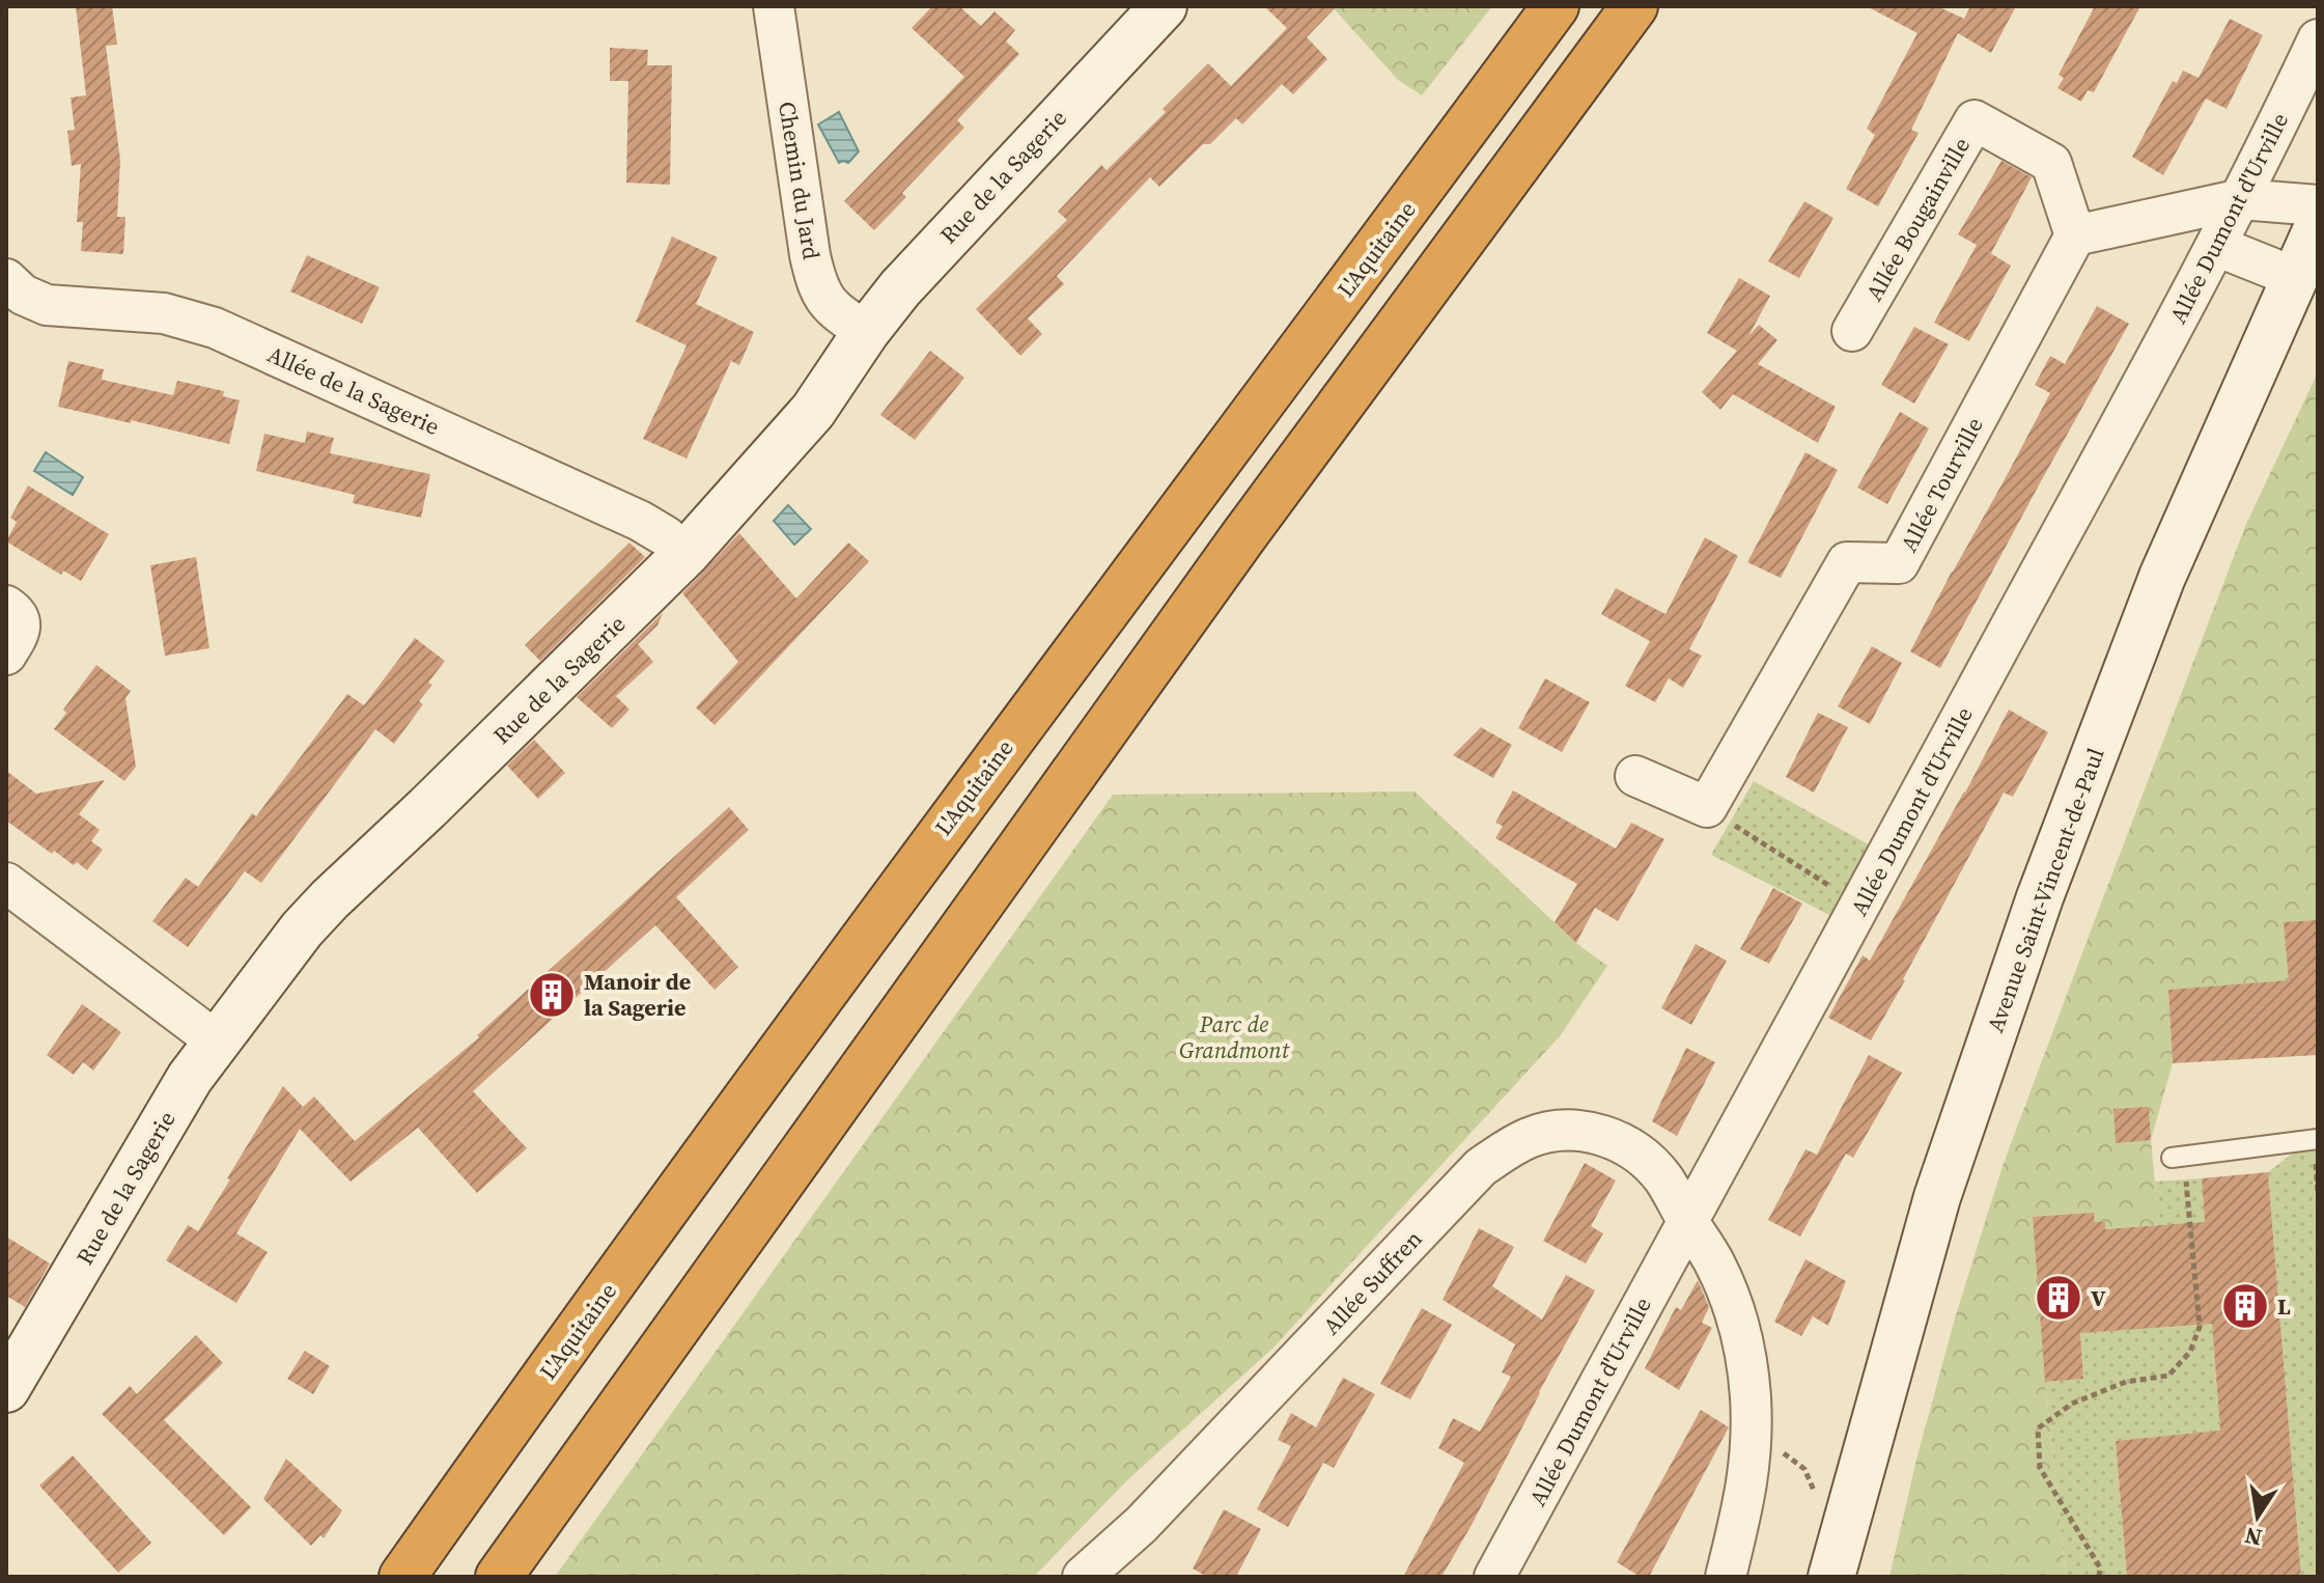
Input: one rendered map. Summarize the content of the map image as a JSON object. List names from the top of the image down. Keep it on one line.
{"streets":{"highway":["L'Aquitaine"],"street":["Rue de la Sagerie","Chemin du Jard","Allée Dumont d'Urville","Allée Bougainville","Allée de la Sagerie","Allée Tourville","Avenue Saint-Vincent-de-Paul","Allée Suffren"]},"crossings":[["Rue de la Sagerie","Chemin du Jard"],["Rue de la Sagerie","Allée de la Sagerie"],["Allée Dumont d'Urville","Allée Suffren"],["Allée Bougainville","Allée Tourville"]],"parks":["Parc de Grandmont"],"places":{"building":["Manoir de la Sagerie","V","L"]},"north":"bottom"}
